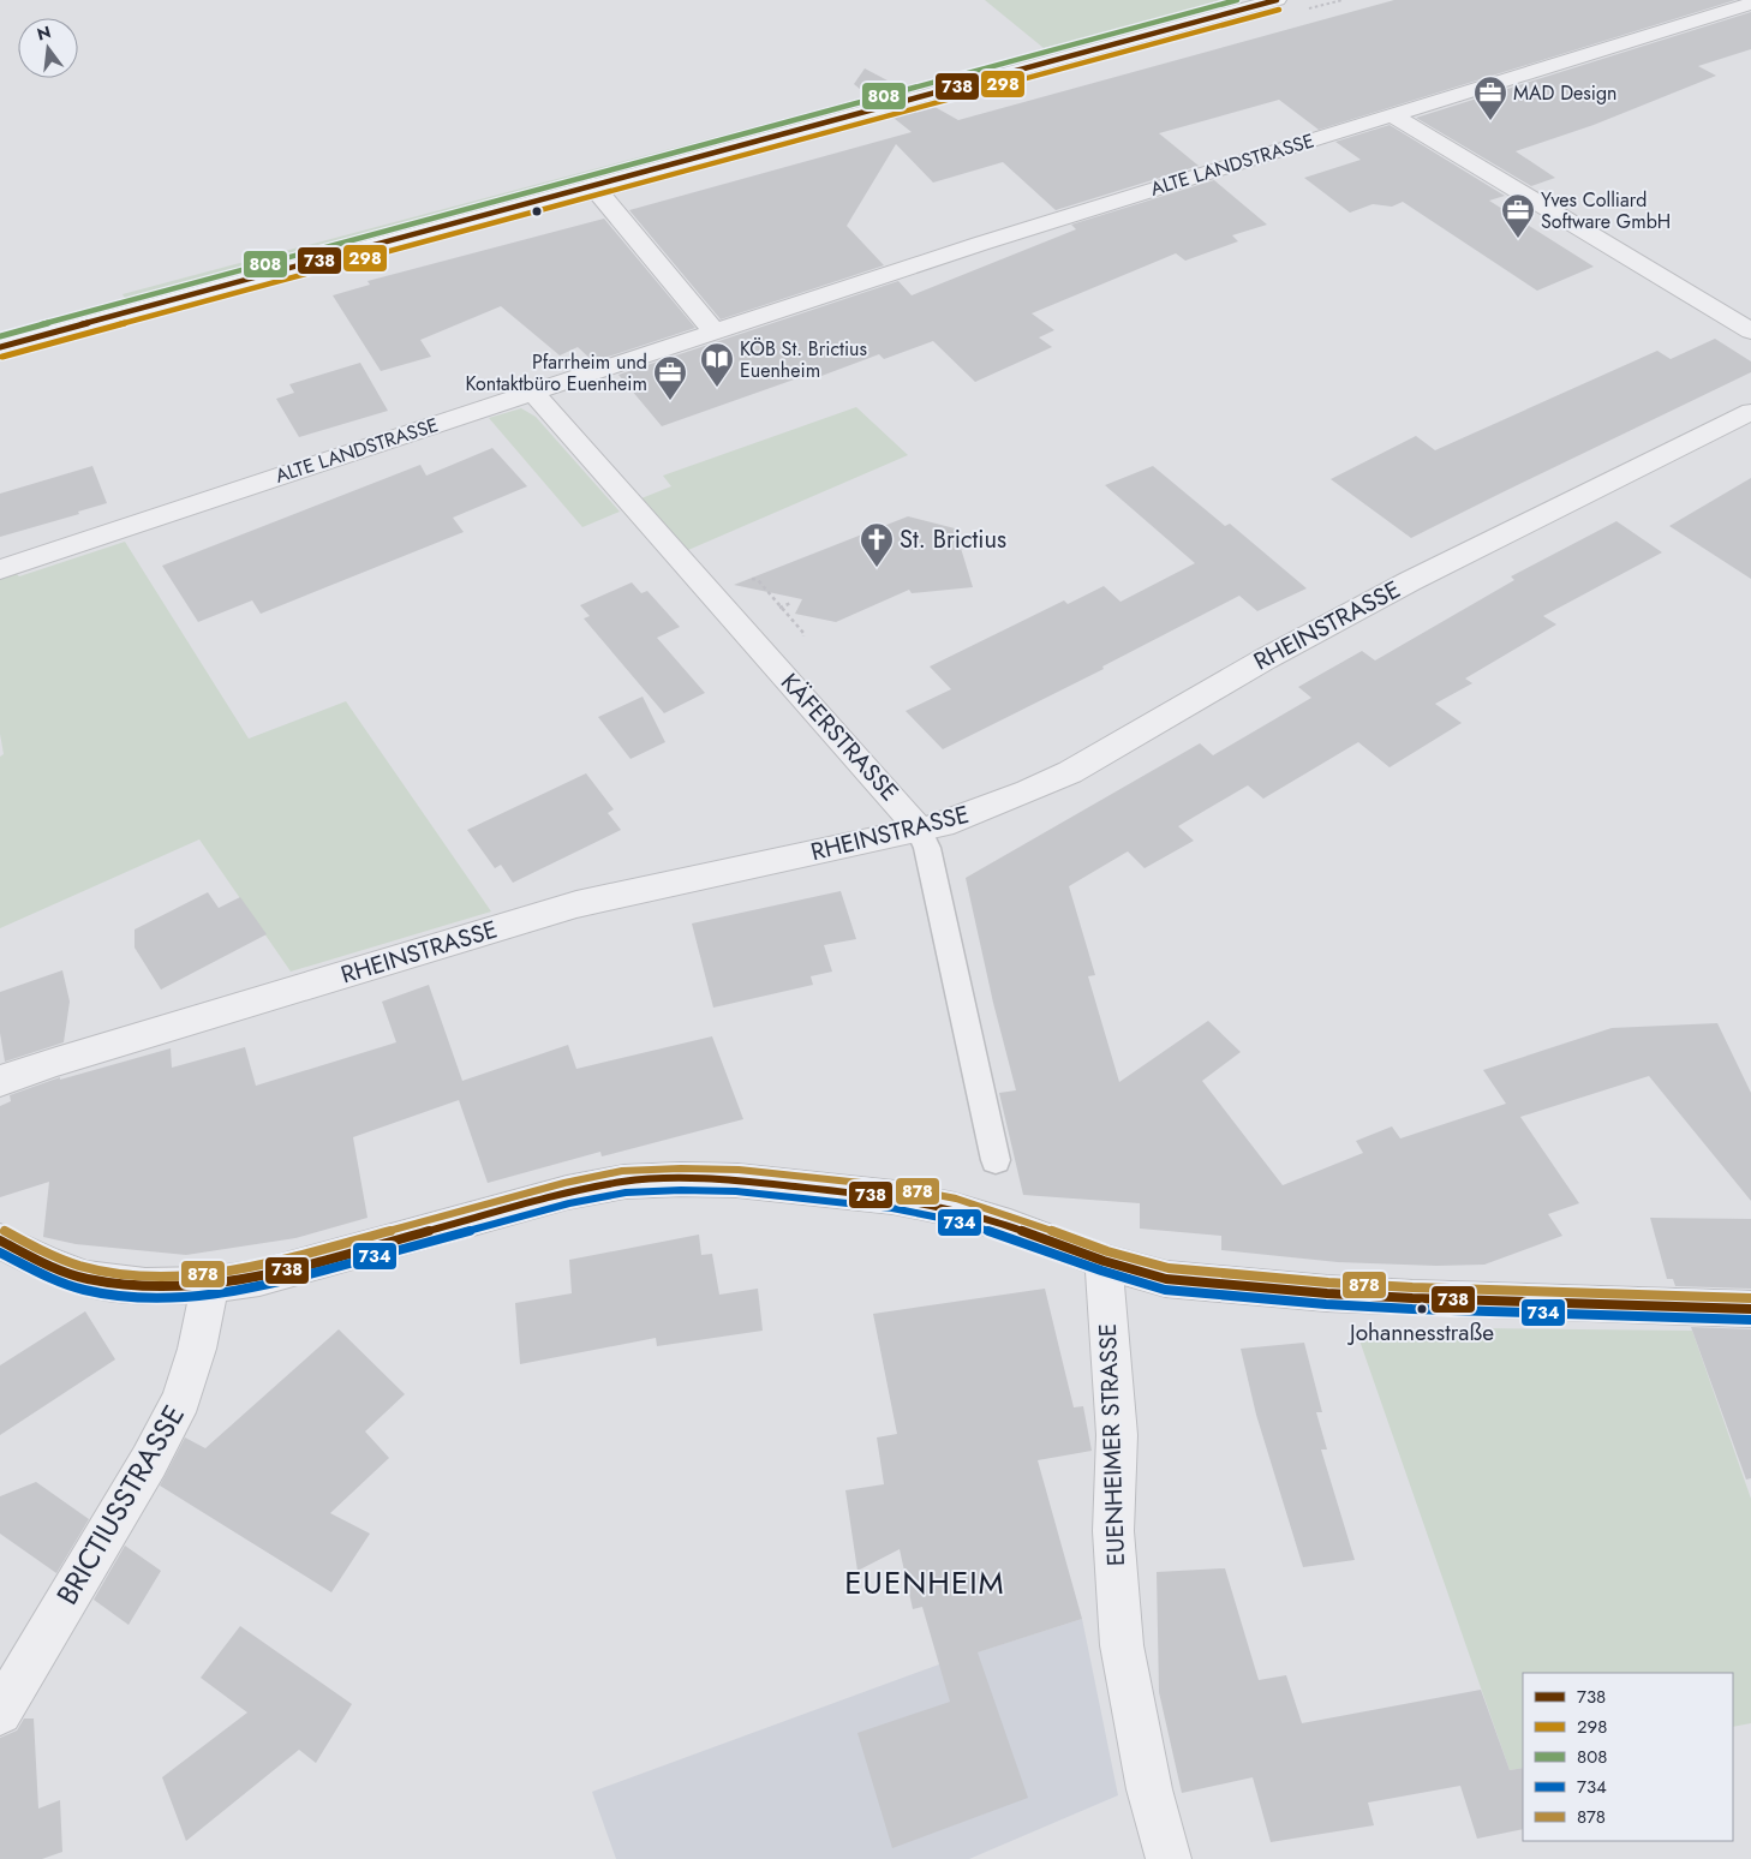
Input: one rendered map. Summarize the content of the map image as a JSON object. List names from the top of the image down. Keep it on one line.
{"streets":{"street":["ALTE LANDSTRASSE","RHEINSTRASSE","KÄFERSTRASSE","EUENHEIMER STRASSE","BRICTIUSSTRASSE"]},"crossings":[["ALTE LANDSTRASSE","KÄFERSTRASSE"],["RHEINSTRASSE","KÄFERSTRASSE"]],"districts":["EUENHEIM"],"places":{"office":["MAD Design","Yves Colliard Software GmbH","Pfarrheim und Kontaktbüro Euenheim"],"library":["KÖB St. Brictius Euenheim"],"church":["St. Brictius"],"other":["Johannesstraße"]},"lines":["transit line 738","transit line 808","transit line 298","transit line 878","transit line 734"],"legend":["738","298","808","734","878"],"north":"top"}
